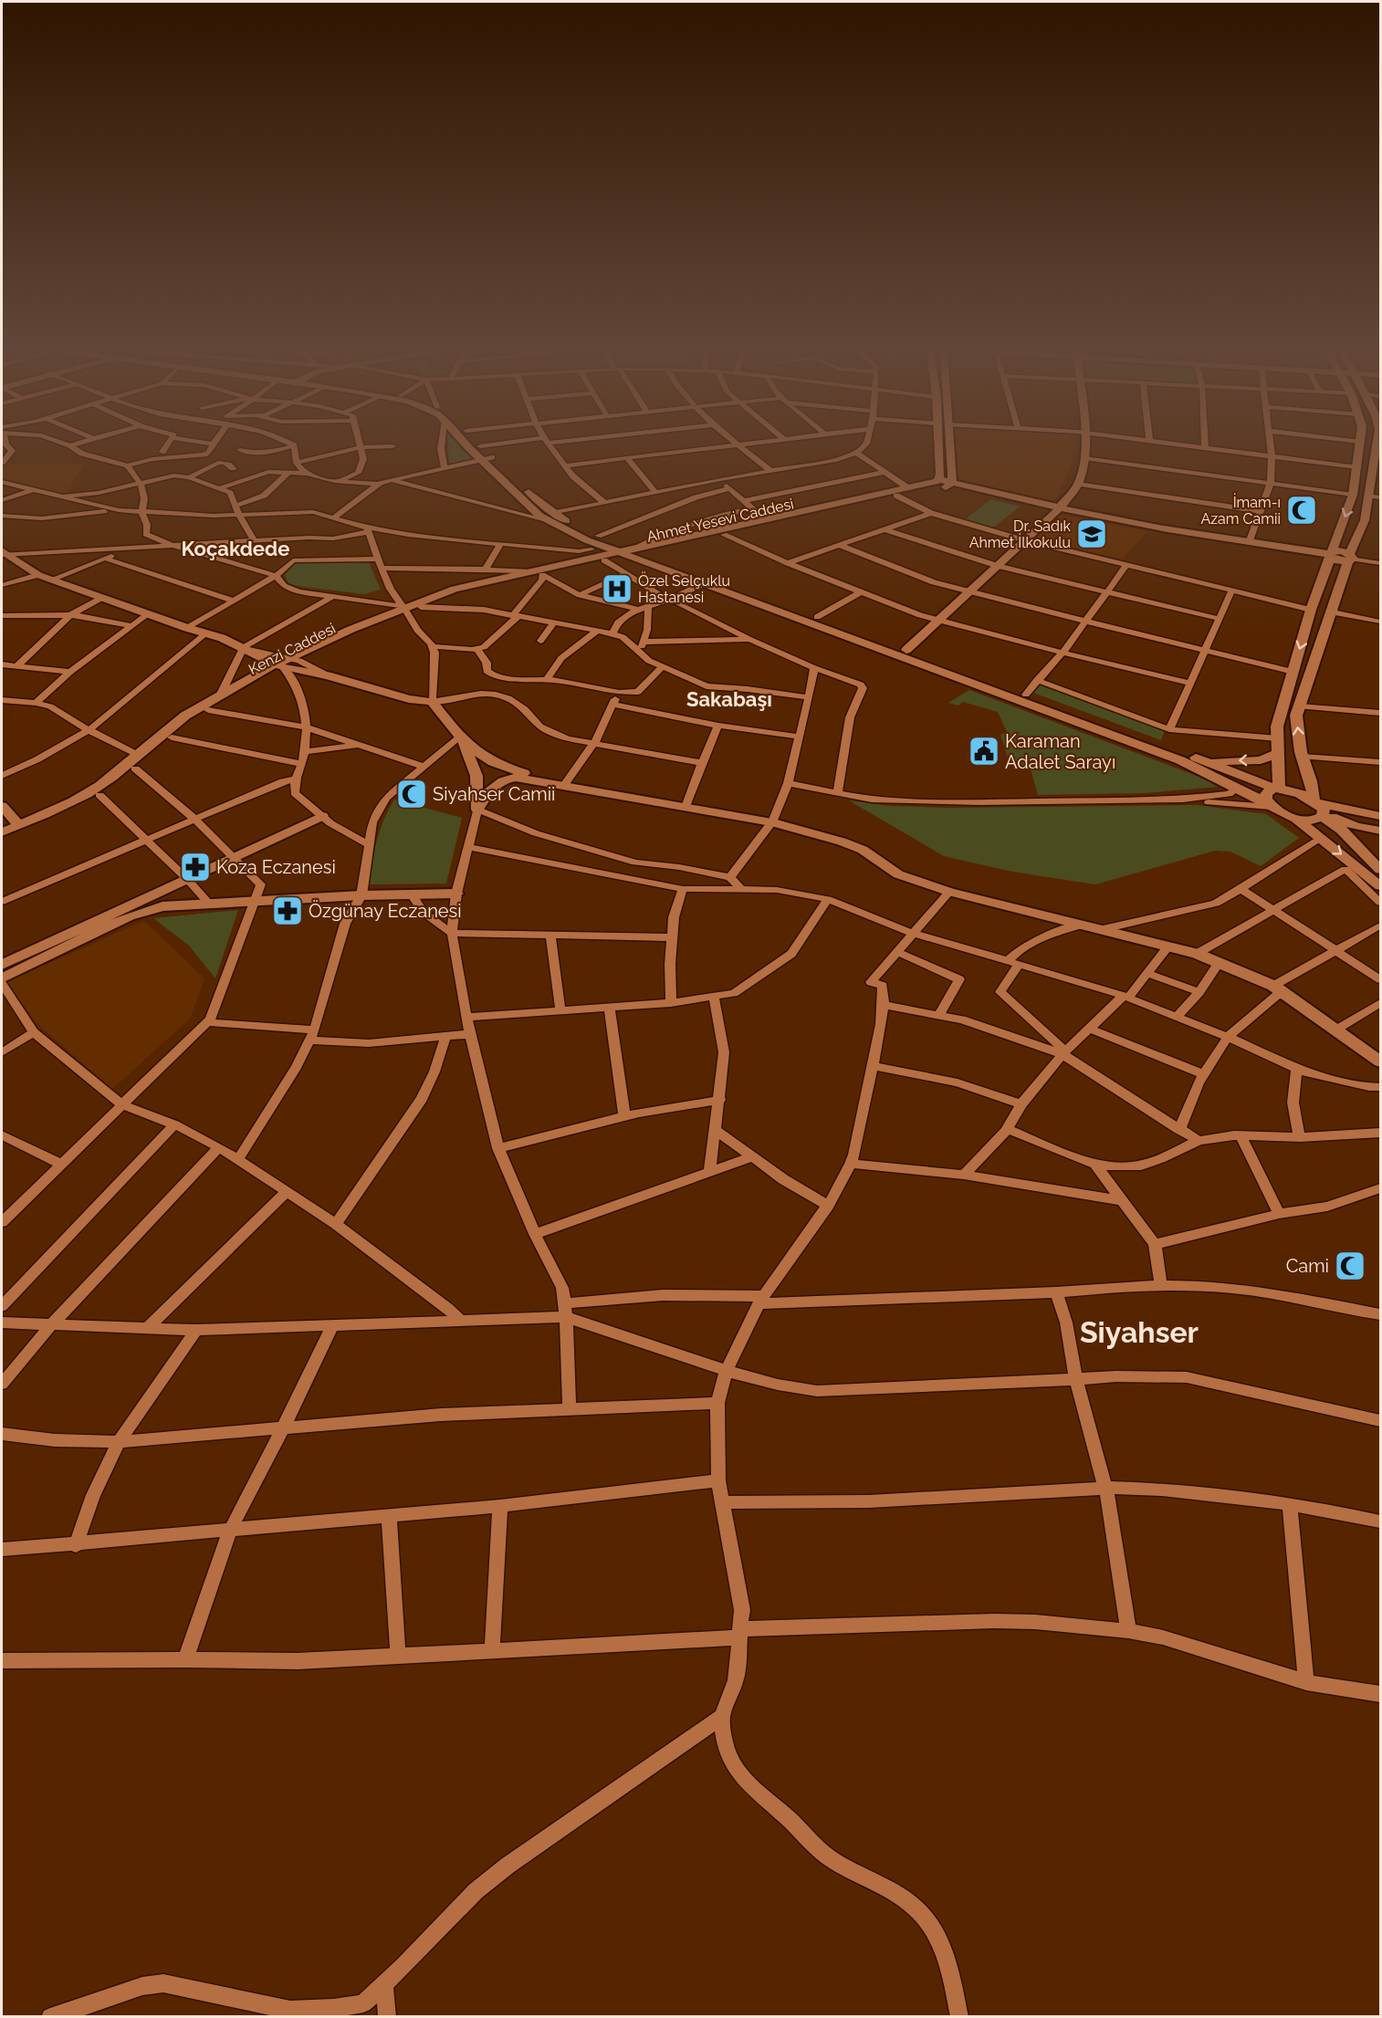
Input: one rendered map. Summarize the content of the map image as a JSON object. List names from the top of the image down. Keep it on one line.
{"streets":{"main road":["Ahmet Yesevi Caddesi","Kenzi Caddesi"]},"crossings":[["Ahmet Yesevi Caddesi","Kenzi Caddesi"]],"districts":["Koçakdede","Sakabaşı","Siyahser"],"places":{"mosque":["İmam-ı Azam Camii","Siyahser Camii","Cami"],"school or university":["Dr. Sadık Ahmet İlkokulu"],"hospital":["Özel Selçuklu Hastanesi"],"public building":["Karaman Adalet Sarayı"],"pharmacy":["Koza Eczanesi","Özgünay Eczanesi"]}}
